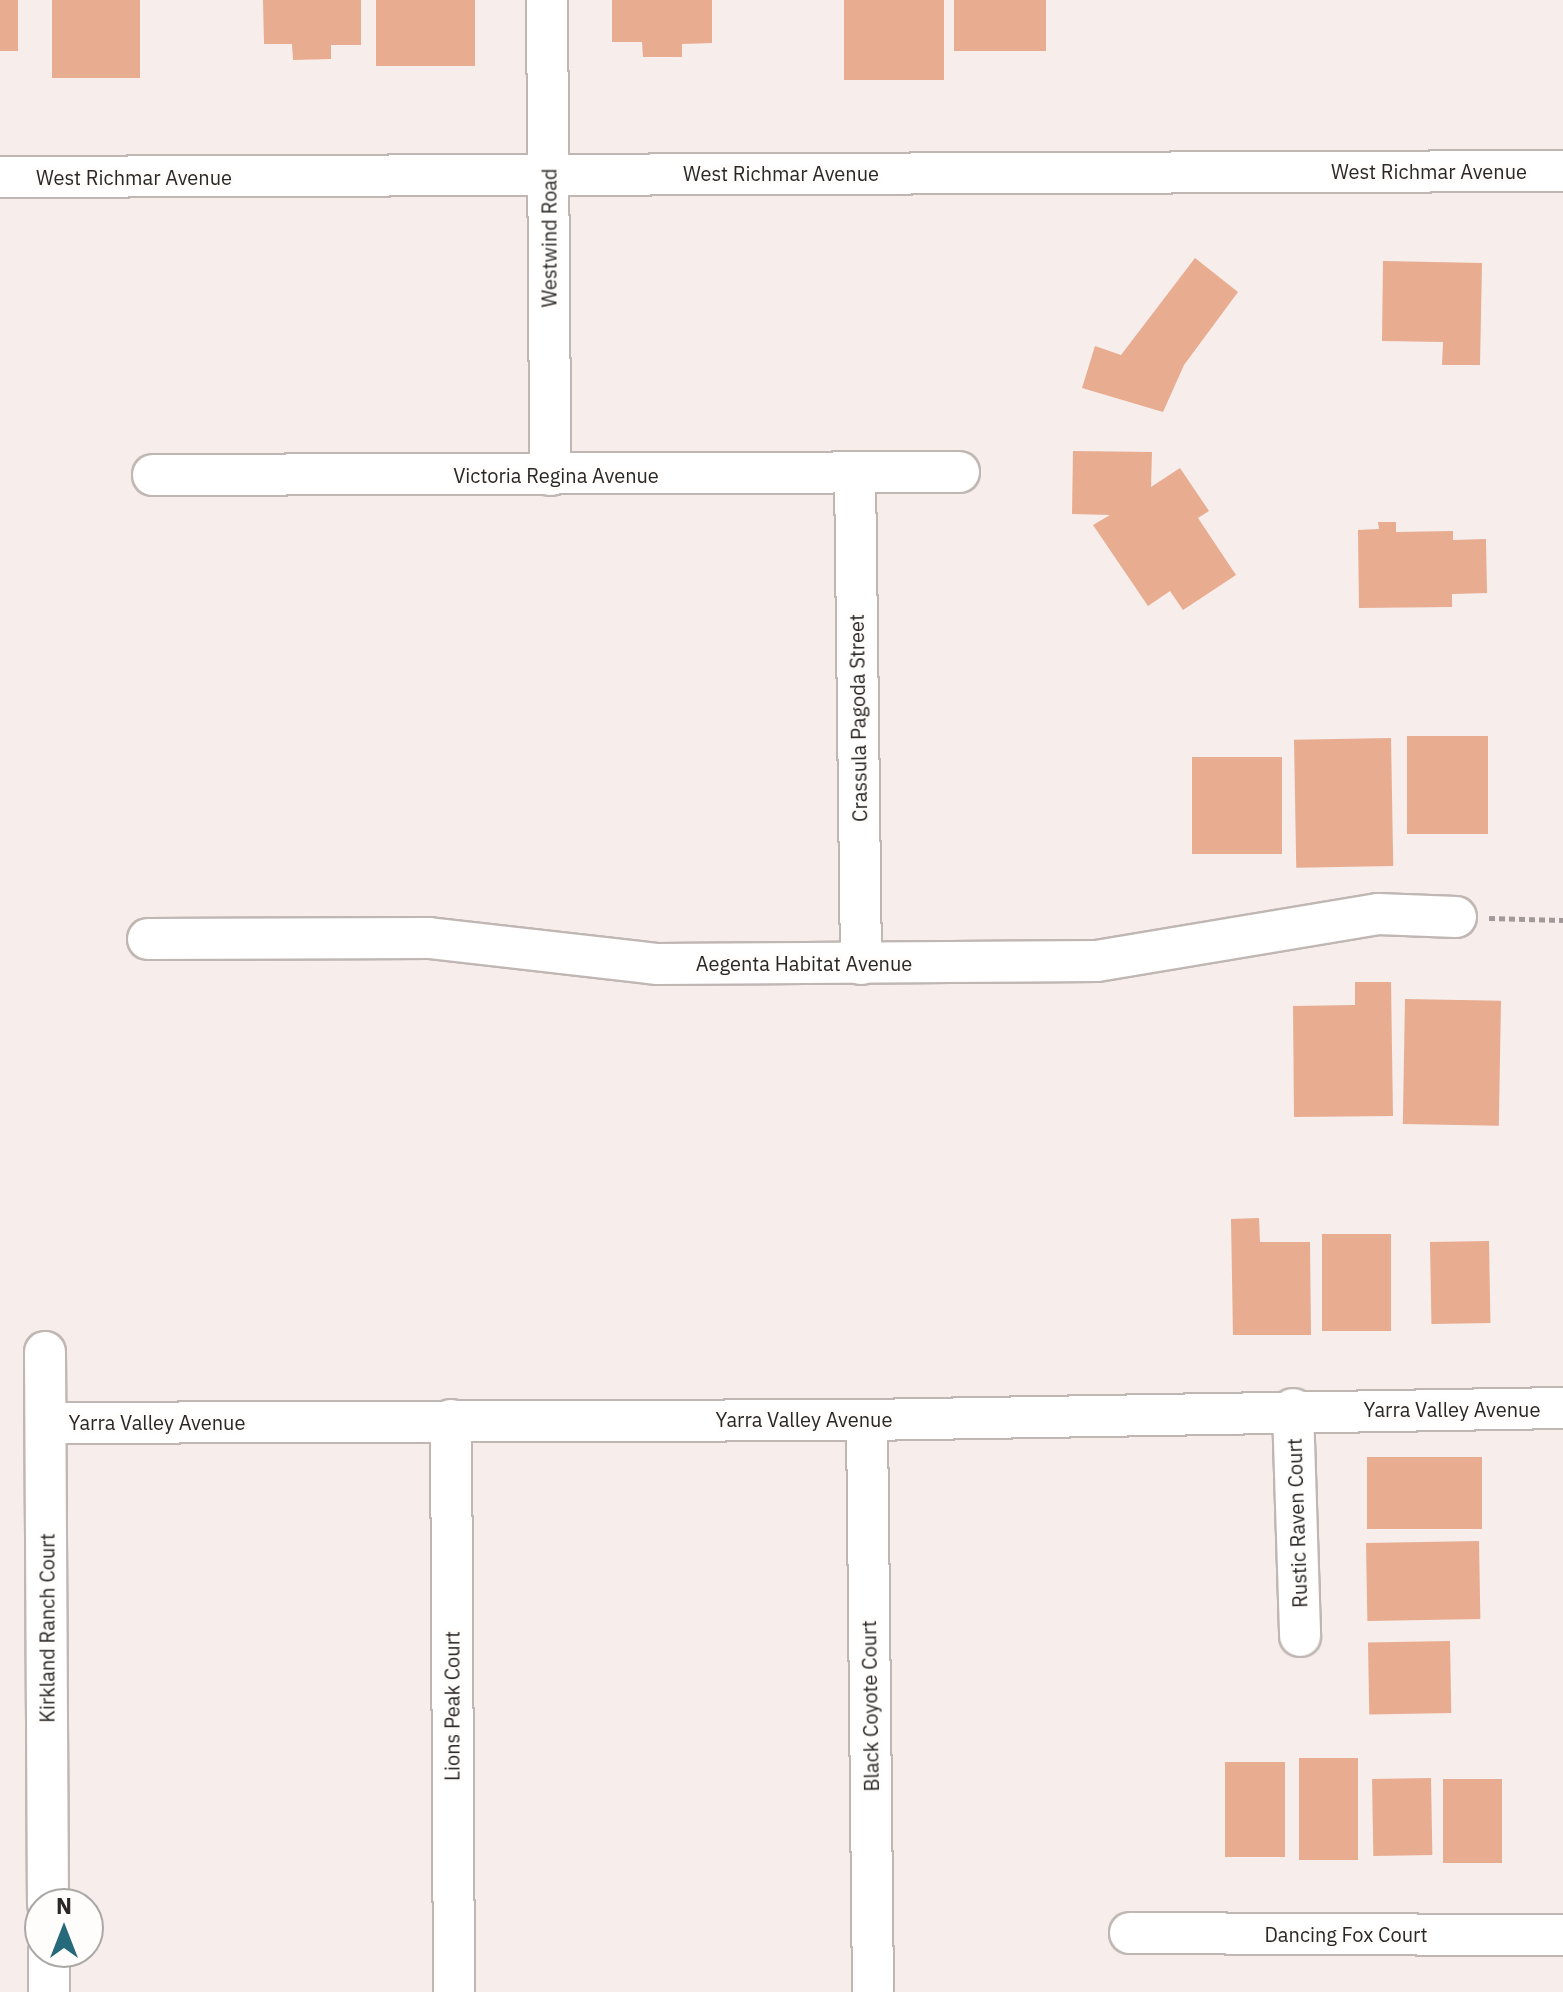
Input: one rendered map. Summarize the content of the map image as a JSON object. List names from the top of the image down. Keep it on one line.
{"streets":{"street":["West Richmar Avenue","Westwind Road","Victoria Regina Avenue","Crassula Pagoda Street","Aegenta Habitat Avenue","Yarra Valley Avenue","Rustic Raven Court","Kirkland Ranch Court","Lions Peak Court","Black Coyote Court","Dancing Fox Court"]},"crossings":[["West Richmar Avenue","Westwind Road"],["Westwind Road","Victoria Regina Avenue"],["Victoria Regina Avenue","Crassula Pagoda Street"],["Crassula Pagoda Street","Aegenta Habitat Avenue"],["Yarra Valley Avenue","Rustic Raven Court"],["Yarra Valley Avenue","Kirkland Ranch Court"],["Yarra Valley Avenue","Lions Peak Court"],["Yarra Valley Avenue","Black Coyote Court"]],"north":"top"}
